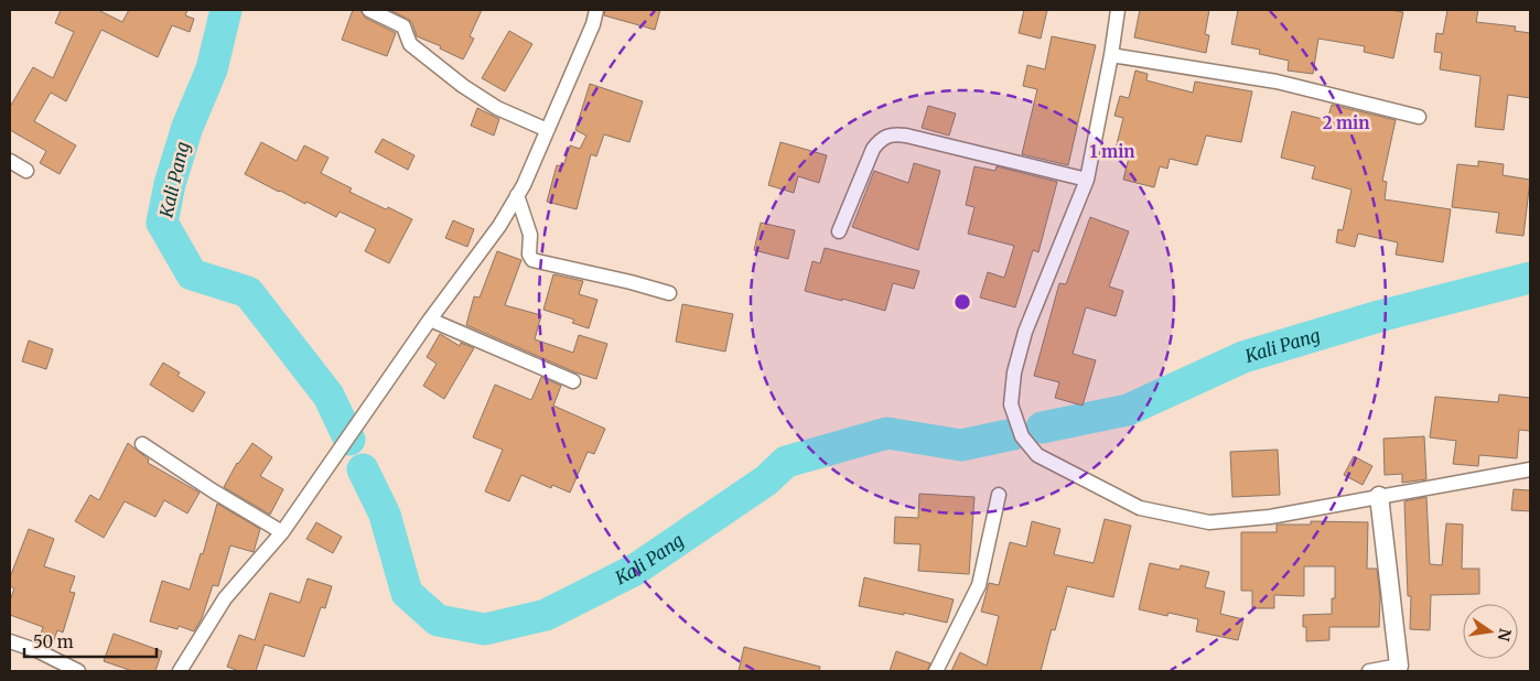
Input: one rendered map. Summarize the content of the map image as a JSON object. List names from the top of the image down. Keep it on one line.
{"water":["Kali Pang"],"scale_bar":"50 m","north":"right","rings":["2 min","1 min"]}
